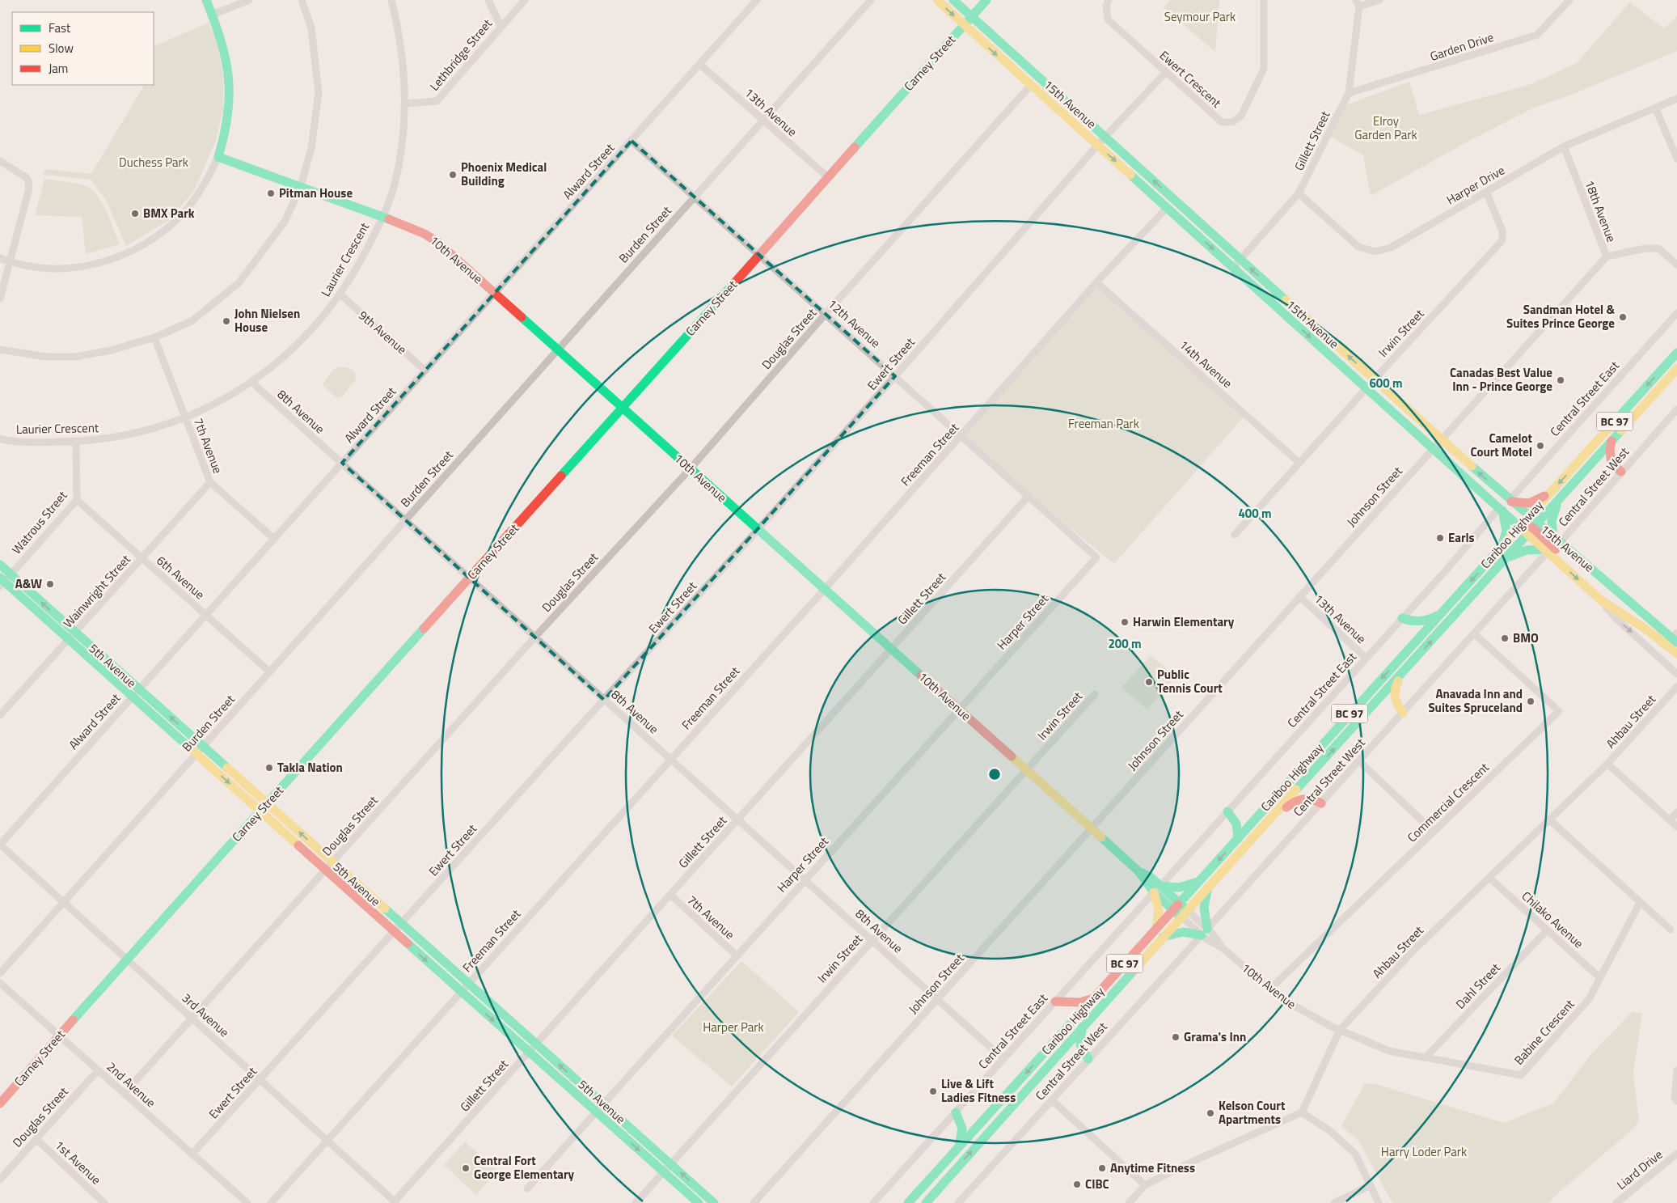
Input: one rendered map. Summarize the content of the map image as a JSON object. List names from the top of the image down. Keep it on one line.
{"streets":{"main road":["Carney Street","15th Avenue","10th Avenue","BC 97","Cariboo Highway","5th Avenue"],"street":["Garden Drive","Lethbridge Street","Ewert Crescent","13th Avenue","Gillett Street","Alward Street","Harper Drive","18th Avenue","Burden Street","Laurier Crescent","12th Avenue","9th Avenue","Irwin Street","Douglas Street","Ewert Street","14th Avenue","Central Street East","8th Avenue","7th Avenue","Freeman Street","Central Street West","Johnson Street","Watrous Street","6th Avenue","Wainwright Street","Harper Street","Ahbau Street","Commercial Crescent","Chilako Avenue","Dahl Street","3rd Avenue","Babine Crescent","2nd Avenue","1st Avenue","Liard Drive"]},"crossings":[["Garden Drive","Gillett Street"],["Lethbridge Street","Laurier Crescent"],["Carney Street","15th Avenue"],["Carney Street","13th Avenue"],["Carney Street","10th Avenue"],["Carney Street","12th Avenue"],["Carney Street","8th Avenue"],["Carney Street","5th Avenue"],["Carney Street","3rd Avenue"],["Carney Street","2nd Avenue"],["Ewert Crescent","Ewert Street"],["15th Avenue","Gillett Street"],["15th Avenue","Irwin Street"],["15th Avenue","Douglas Street"],["15th Avenue","Ewert Street"],["15th Avenue","Central Street East"],["15th Avenue","Freeman Street"],["15th Avenue","Central Street West"],["15th Avenue","Johnson Street"],["15th Avenue","Cariboo Highway"],["13th Avenue","Alward Street"],["13th Avenue","Burden Street"],["13th Avenue","Central Street East"],["13th Avenue","Johnson Street"],["Gillett Street","Harper Drive"],["Gillett Street","10th Avenue"],["Gillett Street","12th Avenue"],["Gillett Street","8th Avenue"],["Gillett Street","7th Avenue"],["Gillett Street","5th Avenue"],["Gillett Street","3rd Avenue"],["Alward Street","10th Avenue"],["Alward Street","12th Avenue"],["Alward Street","9th Avenue"],["Alward Street","8th Avenue"],["Alward Street","7th Avenue"],["Alward Street","6th Avenue"],["Alward Street","5th Avenue"],["Alward Street","3rd Avenue"],["Harper Drive","18th Avenue"],["Harper Drive","Irwin Street"],["18th Avenue","Johnson Street"],["Burden Street","10th Avenue"],["Burden Street","12th Avenue"],["Burden Street","8th Avenue"],["Burden Street","6th Avenue"],["Burden Street","5th Avenue"],["Burden Street","3rd Avenue"],["Laurier Crescent","10th Avenue"],["Laurier Crescent","9th Avenue"],["Laurier Crescent","8th Avenue"],["Laurier Crescent","7th Avenue"],["Laurier Crescent","Watrous Street"],["10th Avenue","Irwin Street"],["10th Avenue","Douglas Street"],["10th Avenue","Ewert Street"],["10th Avenue","Central Street East"],["10th Avenue","Freeman Street"],["10th Avenue","Central Street West"],["10th Avenue","Johnson Street"],["10th Avenue","Cariboo Highway"],["10th Avenue","Harper Street"],["10th Avenue","Ahbau Street"],["10th Avenue","Commercial Crescent"],["10th Avenue","Babine Crescent"],["12th Avenue","Douglas Street"],["12th Avenue","Ewert Street"],["12th Avenue","Freeman Street"],["12th Avenue","Harper Street"],["Irwin Street","14th Avenue"],["Irwin Street","8th Avenue"],["Irwin Street","5th Avenue"],["Douglas Street","8th Avenue"],["Douglas Street","5th Avenue"],["Douglas Street","3rd Avenue"],["Douglas Street","2nd Avenue"],["Douglas Street","1st Avenue"],["Ewert Street","8th Avenue"],["Ewert Street","5th Avenue"],["Ewert Street","3rd Avenue"],["Ewert Street","2nd Avenue"],["14th Avenue","Freeman Street"],["Central Street East","8th Avenue"],["8th Avenue","Freeman Street"],["8th Avenue","Johnson Street"],["8th Avenue","Harper Street"],["7th Avenue","Wainwright Street"],["7th Avenue","Harper Street"],["Freeman Street","5th Avenue"],["Freeman Street","3rd Avenue"],["Central Street West","Commercial Crescent"],["Watrous Street","6th Avenue"],["Watrous Street","5th Avenue"],["6th Avenue","Wainwright Street"],["Wainwright Street","5th Avenue"],["Harper Street","5th Avenue"],["Ahbau Street","Chilako Avenue"],["Ahbau Street","Babine Crescent"],["Chilako Avenue","Dahl Street"],["Chilako Avenue","Babine Crescent"],["Dahl Street","Babine Crescent"]],"parks":["Seymour Park","Elroy Garden Park","Duchess Park","Freeman Park","Harper Park","Harry Loder Park"],"places":["Phoenix Medical Building","Pitman House","BMX Park","Sandman Hotel & Suites Prince George","John Nielsen House","Canadas Best Value Inn - Prince George","Camelot Court Motel","Earls","A&W","Harwin Elementary","BMO","Public Tennis Court","Anavada Inn and Suites Spruceland","Takla Nation","Grama's Inn","Live & Lift Ladies Fitness","Kelson Court Apartments","Central Fort George Elementary","Anytime Fitness","CIBC"],"legend":["Fast","Slow","Jam"],"rings":["600 m","400 m","200 m"]}
